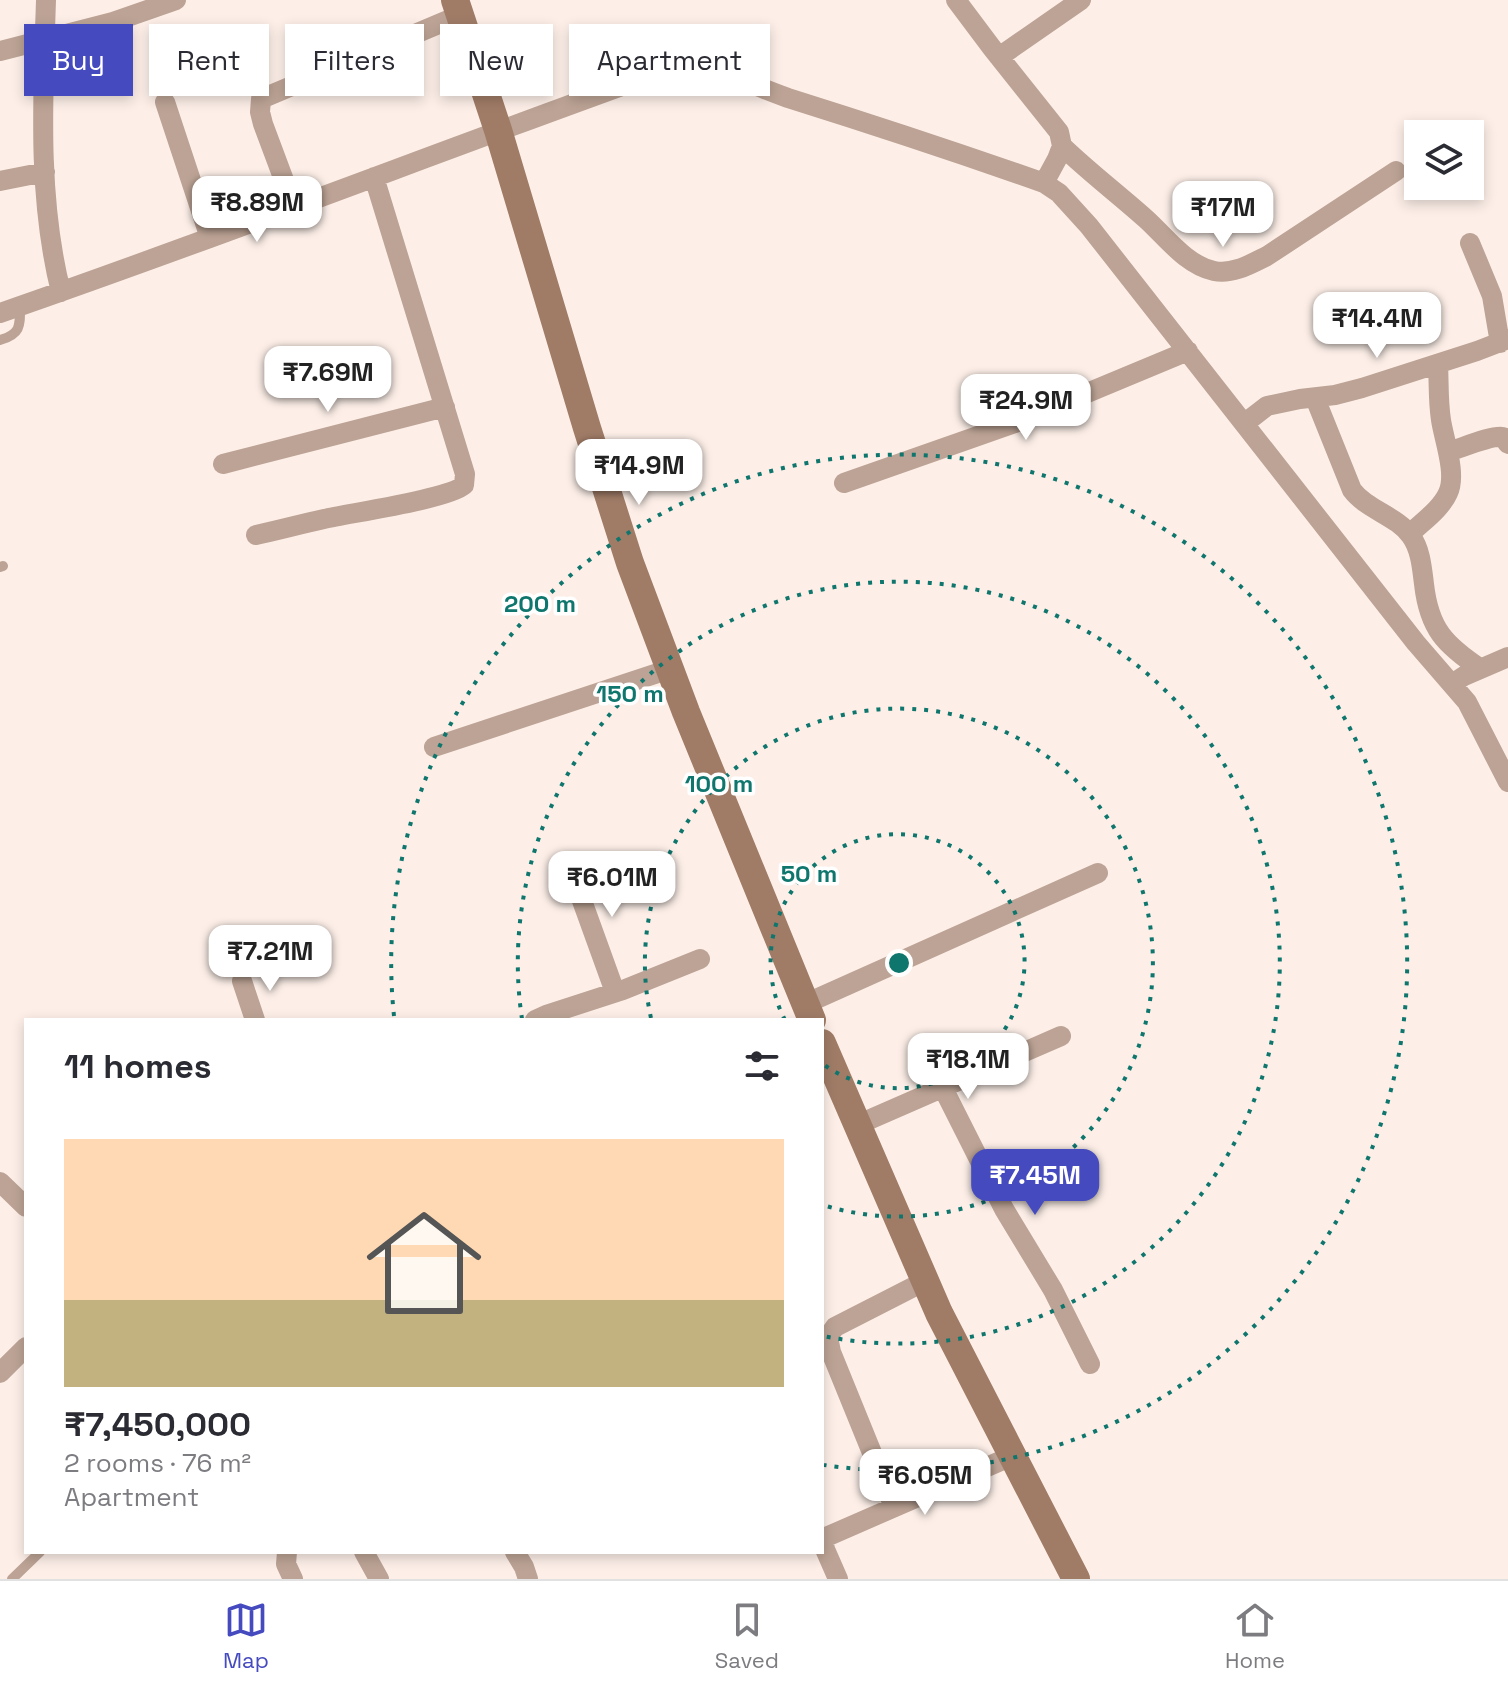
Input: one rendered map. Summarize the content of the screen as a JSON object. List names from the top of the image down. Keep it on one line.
{"page":{"chip":["Buy","Rent","Filters","New","Apartment"],"price":["₹8.89M","₹17M","₹14.4M","₹7.69M","₹24.9M","₹14.9M","₹6.01M","₹7.21M","₹18.1M","₹7.45M","₹6.05M"],"heading":"11 homes","list":[{"name":"₹7,450,000","note":"2 rooms · 76 m² · Apartment"}],"tabs":["Map","Saved","Home"]},"rings":["200 m","150 m","100 m","50 m"]}
